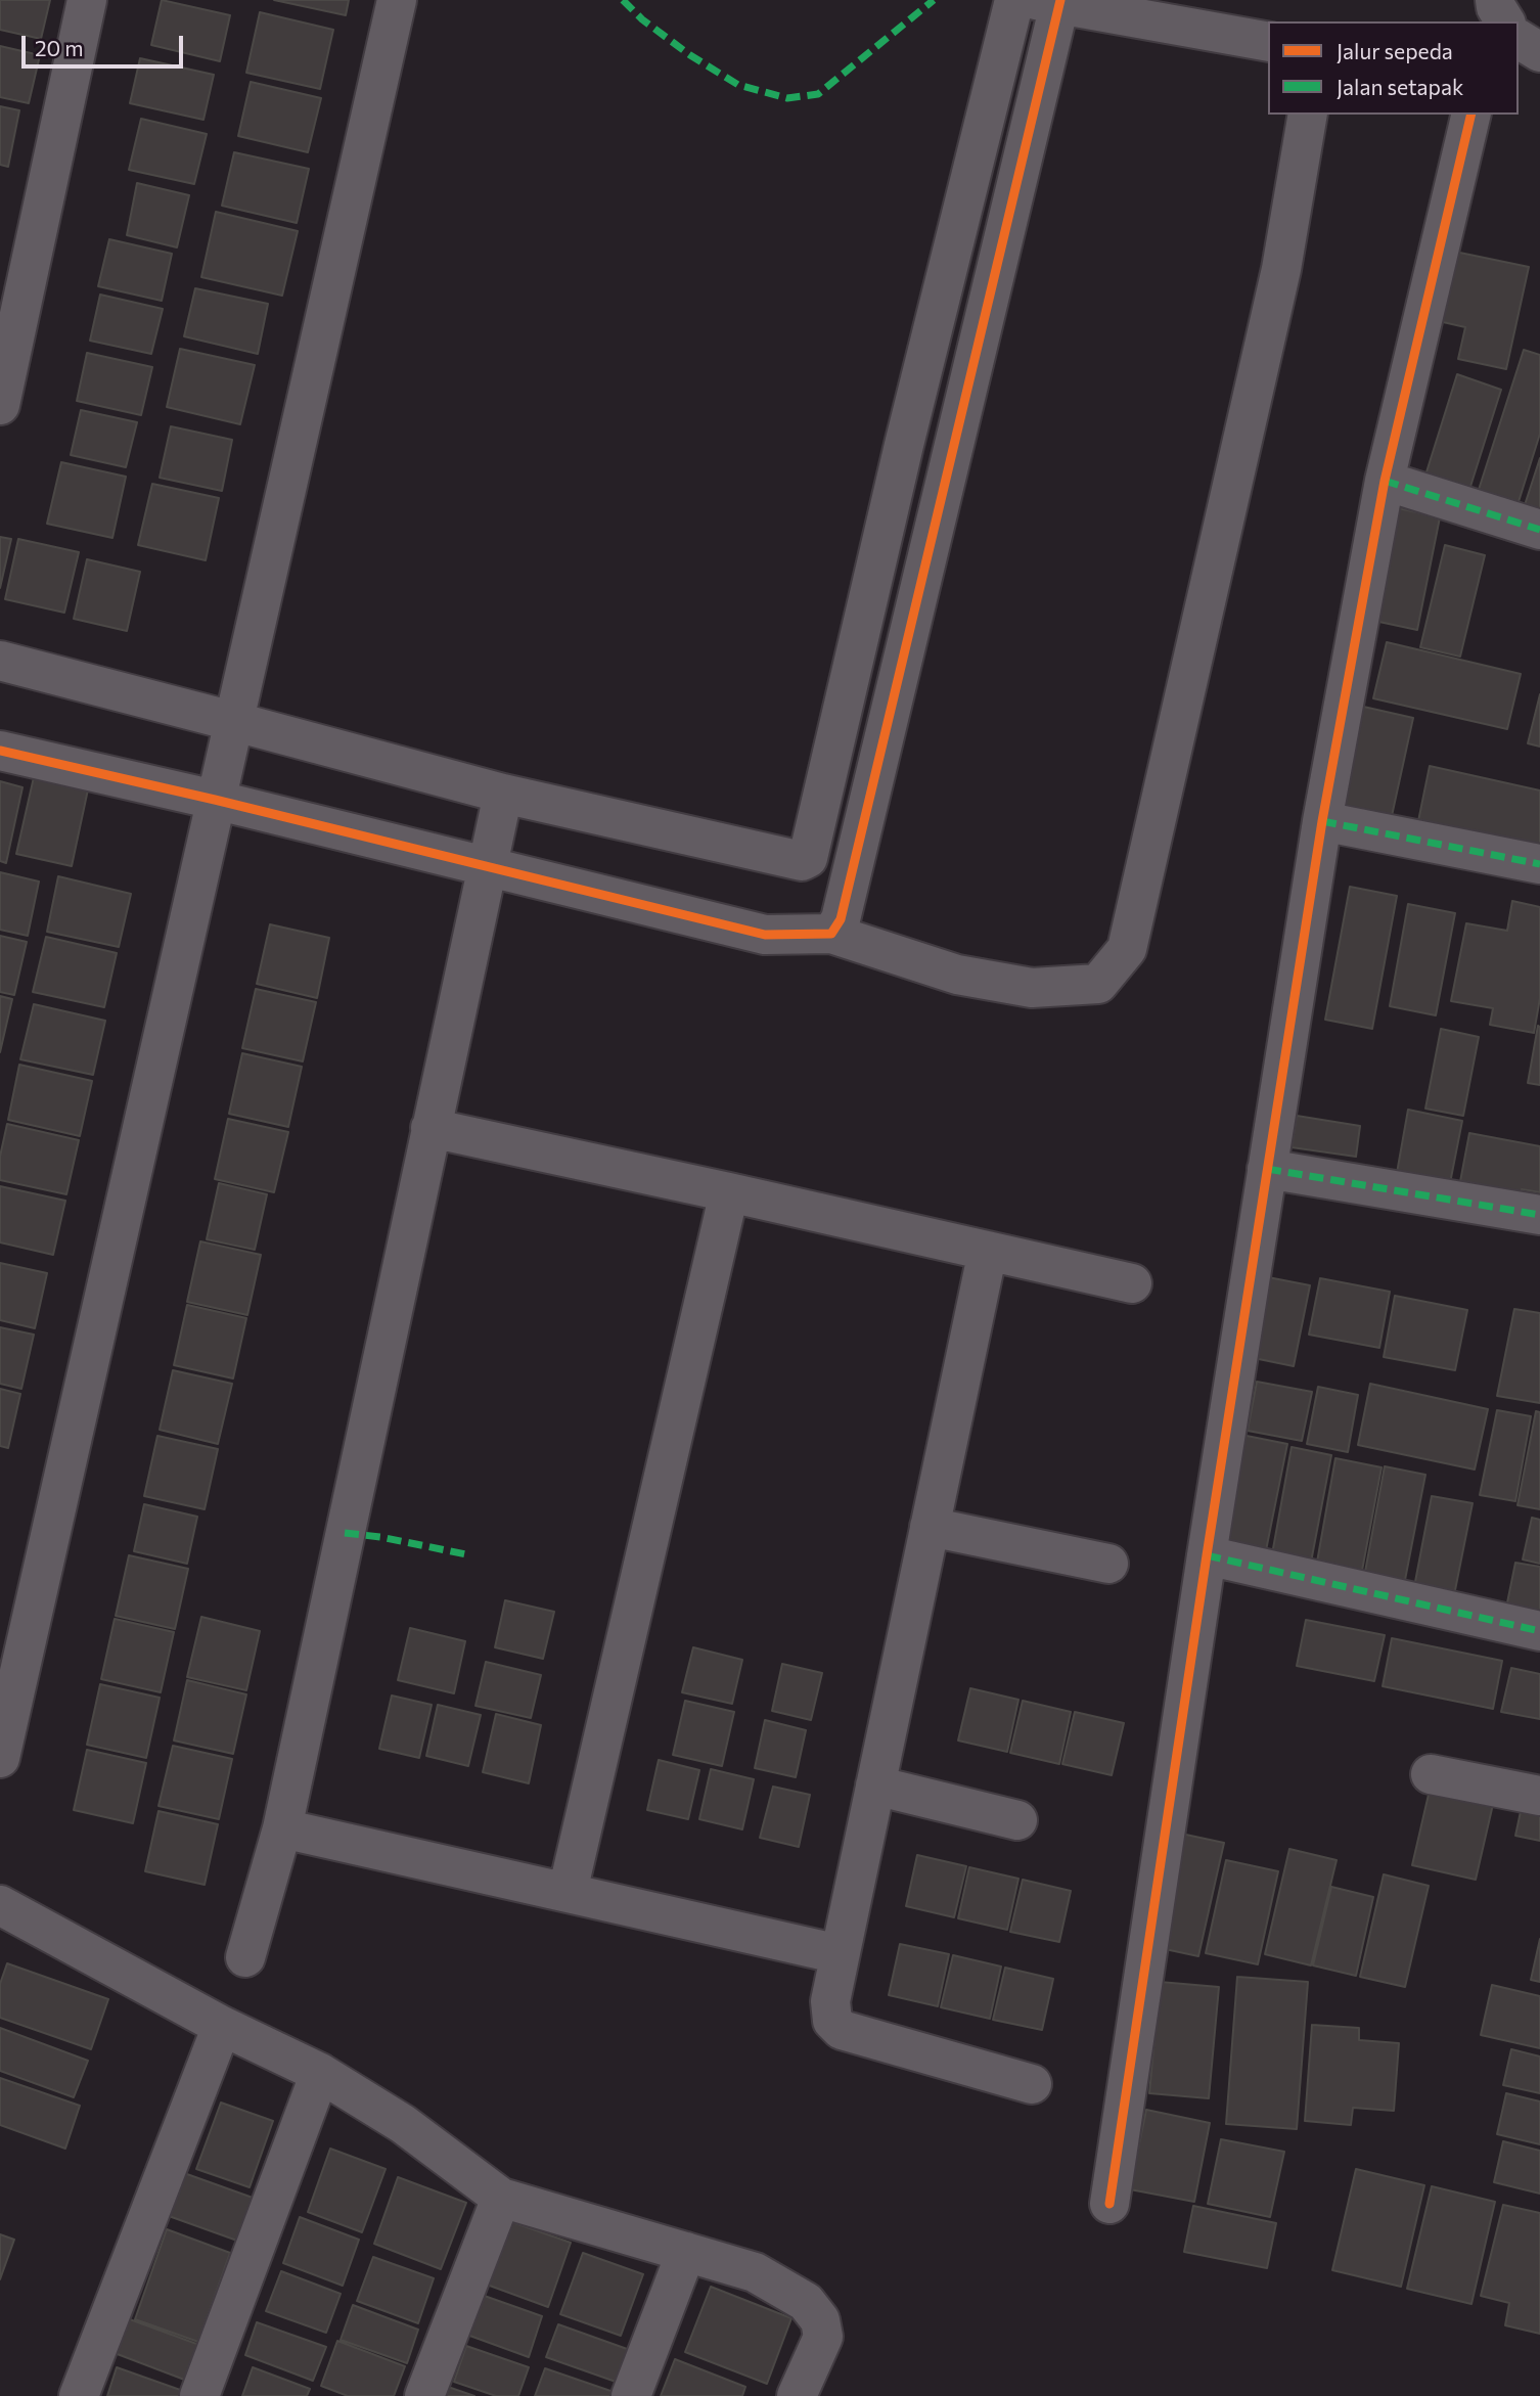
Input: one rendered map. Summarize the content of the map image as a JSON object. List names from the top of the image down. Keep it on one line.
{"legend":["Jalur sepeda","Jalan setapak"],"scale_bar":"20 m"}
